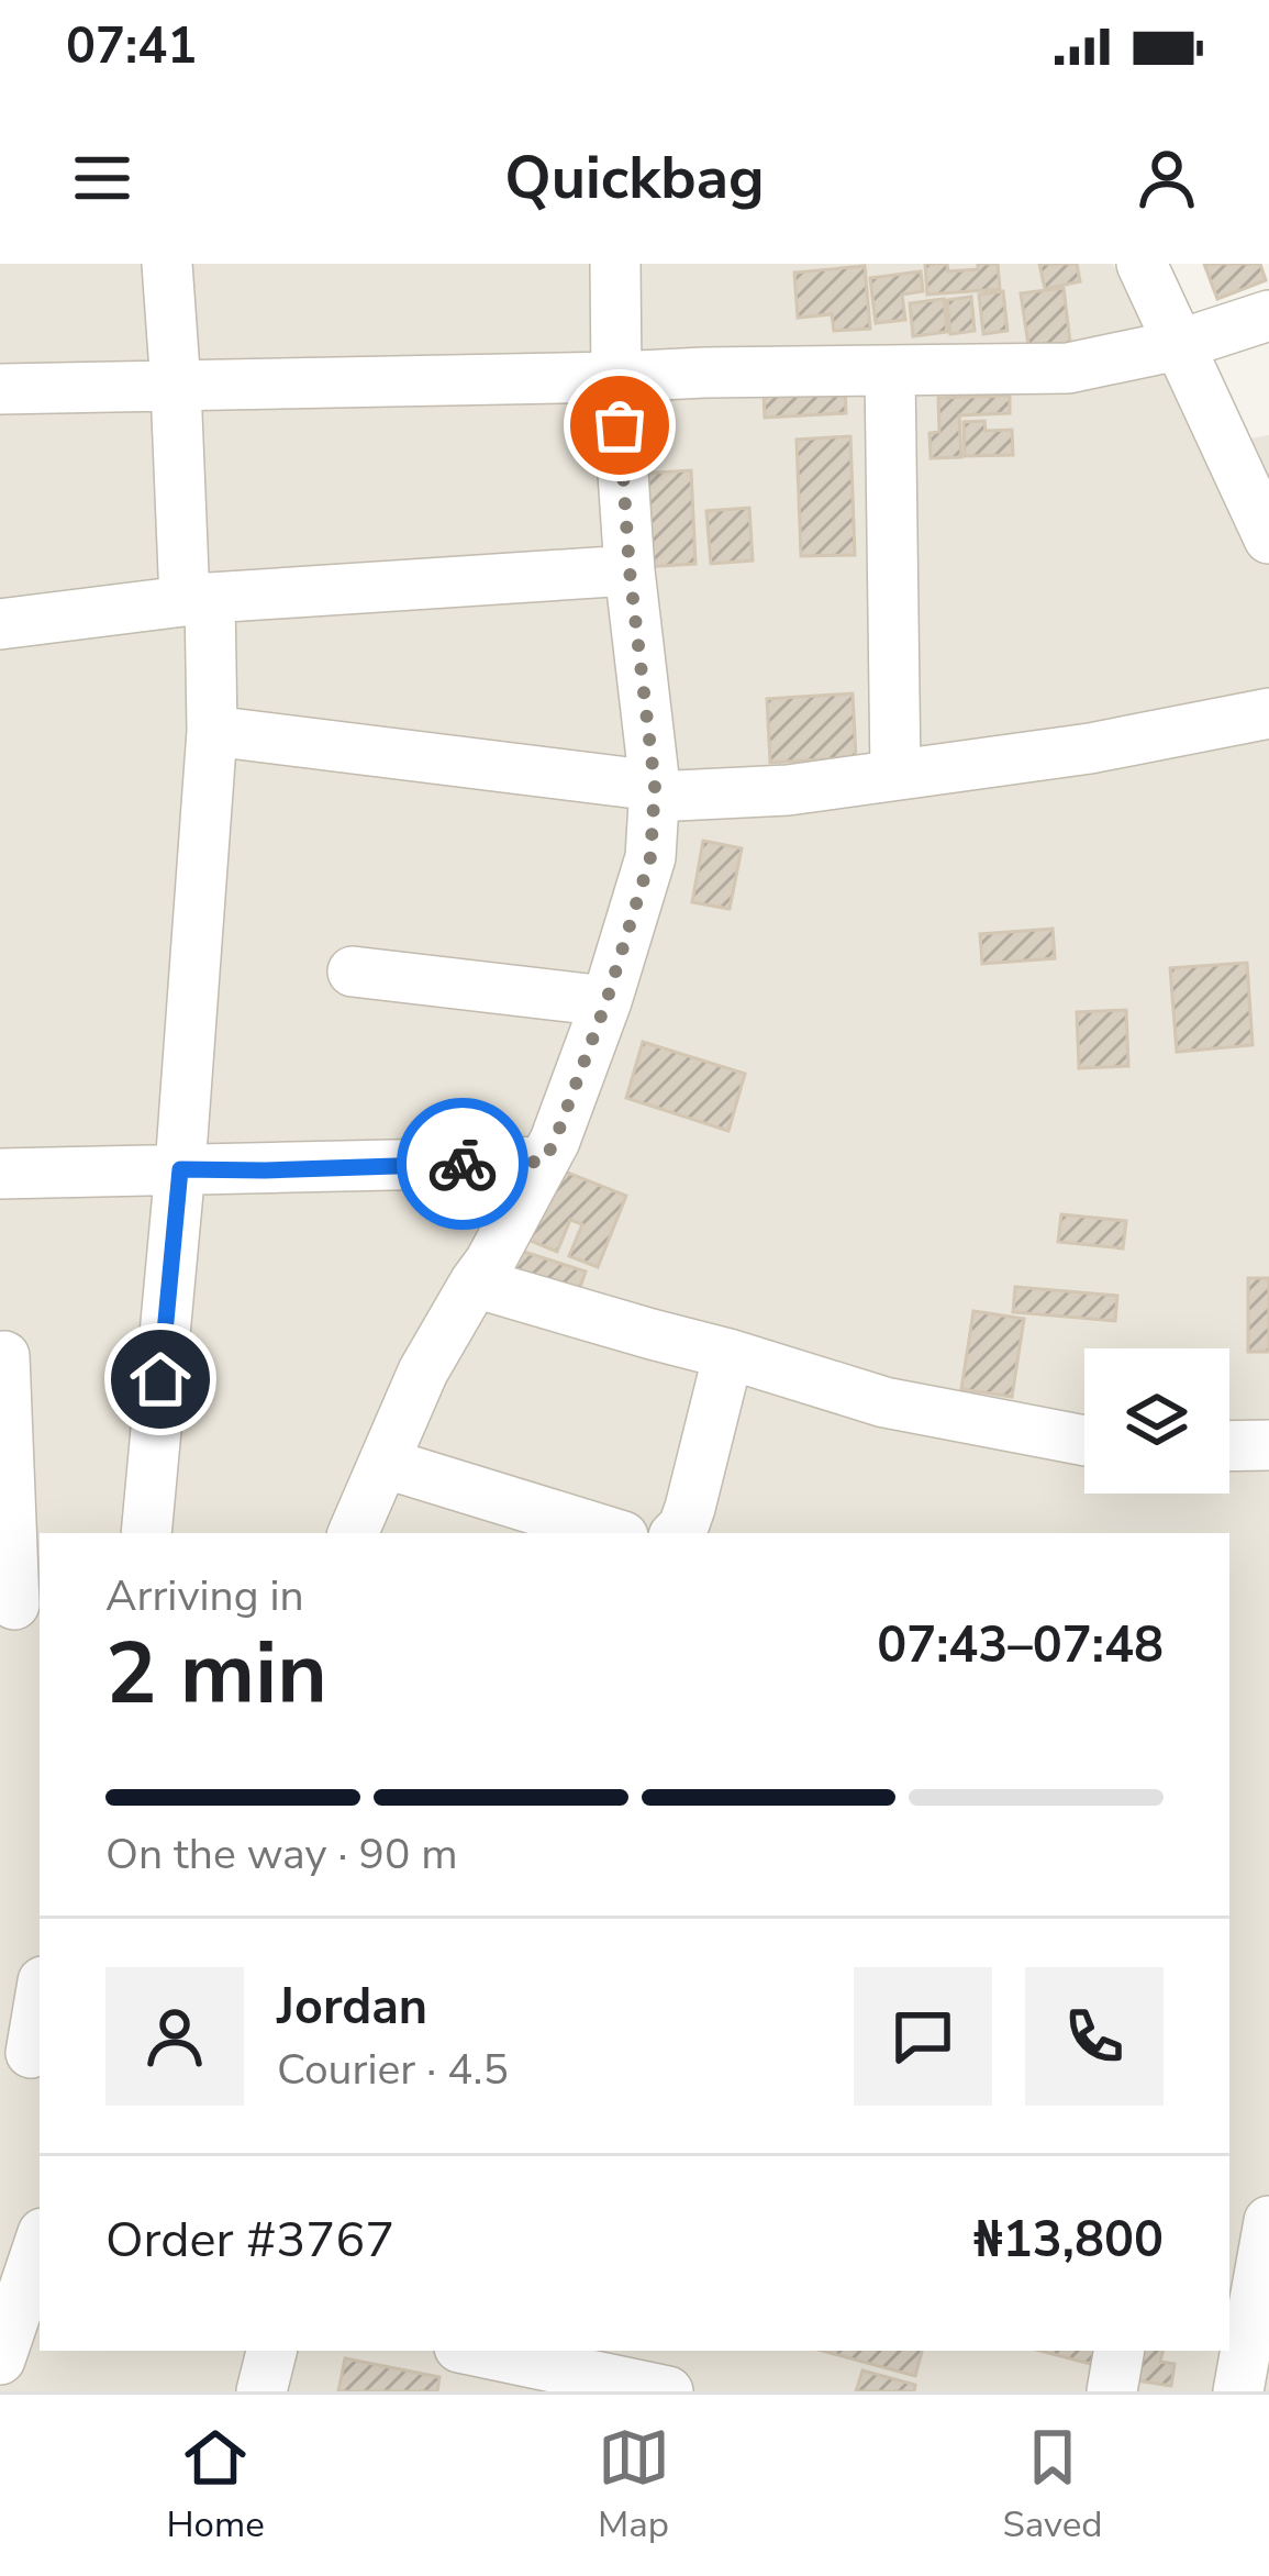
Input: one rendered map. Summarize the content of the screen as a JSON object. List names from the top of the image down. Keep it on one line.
{"page":{"status":"07:41","header":"Quickbag","heading":["2 min","Arriving in","07:43–07:48"],"panel":["Jordan","Courier · 4.5","Order #3767","₦13,800"],"bar":"On the way · 90 m","tabs":["Home","Map","Saved"]}}
